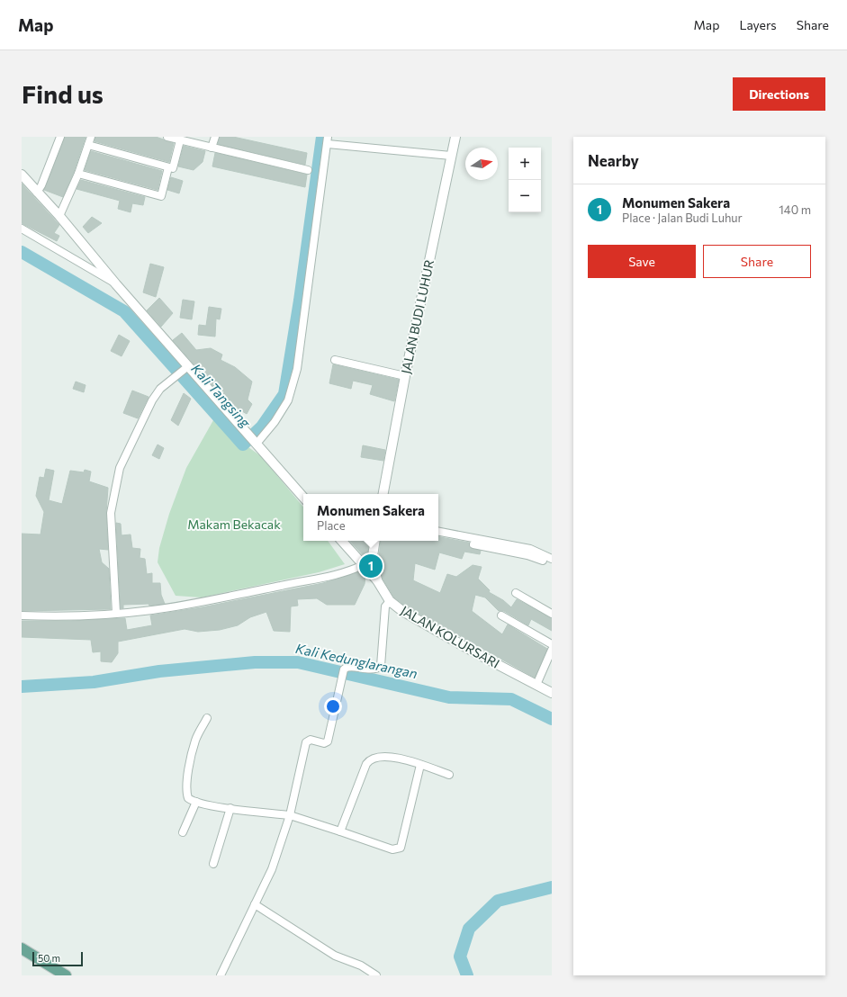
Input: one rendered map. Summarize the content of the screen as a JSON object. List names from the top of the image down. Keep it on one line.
{"streets":{"street":["JALAN BUDI LUHUR","JALAN KOLURSARI"]},"water":["Kali Tangsing","Kali Kedunglarangan"],"parks":["Makam Bekacak"],"scale_bar":"50 m","north":"right","page":{"header":"Map","nav":["Map","Layers","Share"],"buttons":["Directions",["Save","Share"]],"title":"Find us","heading":"Nearby","map_buttons":["+","−"],"list":[{"mark":"1","name":"Monumen Sakera","note":"Place · Jalan Budi Luhur","value":"140 m"}],"popup":["Monumen Sakera","Place"],"pins":"1","scale":"50 m"}}
